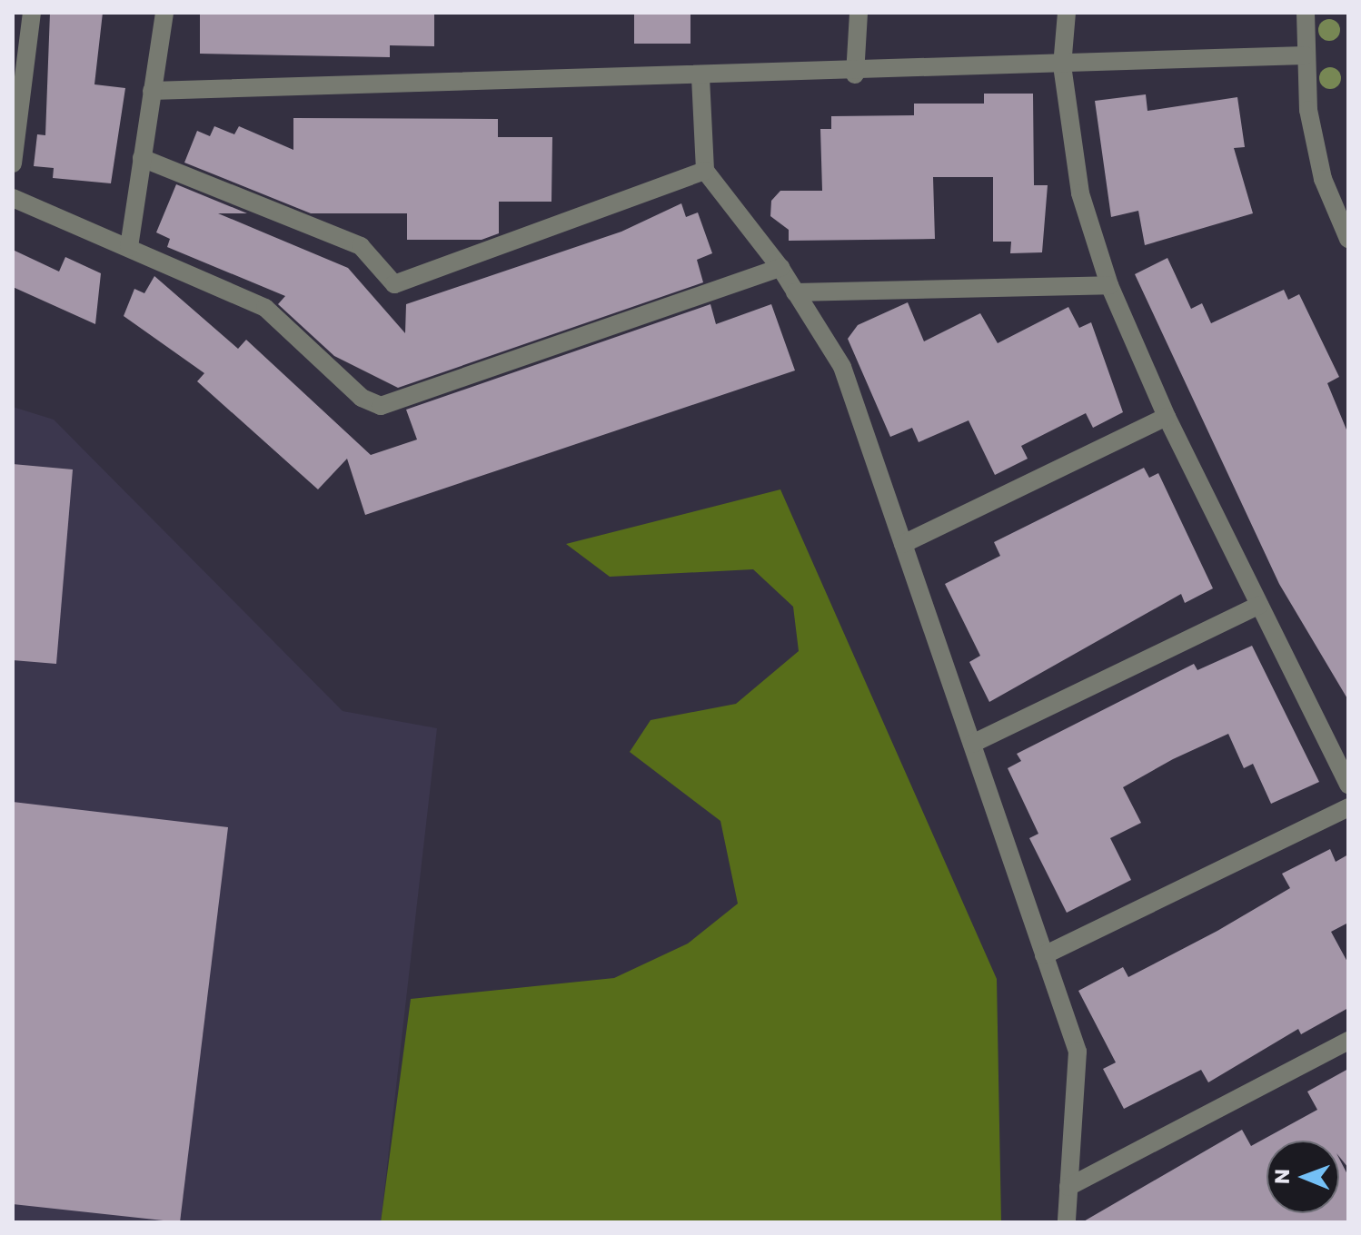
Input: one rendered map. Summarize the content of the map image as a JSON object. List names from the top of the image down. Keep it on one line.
{"north":"left"}
